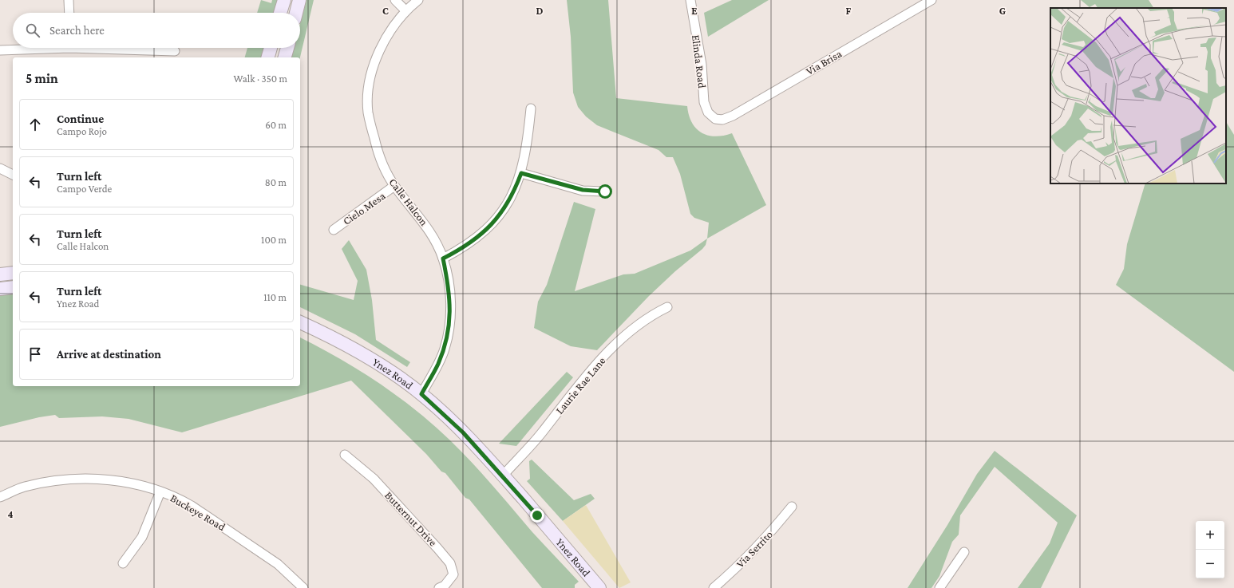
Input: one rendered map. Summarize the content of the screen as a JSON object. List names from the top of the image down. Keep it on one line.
{"streets":{"main road":["Ynez Road"],"street":["Elinda Road","Via Brisa","Calle Halcon","Cielo Mesa","Laurie Rae Lane","Buckeye Road","Butternut Drive","Via Serrito"]},"crossings":[["Elinda Road","Via Brisa"],["Calle Halcon","Cielo Mesa"],["Calle Halcon","Ynez Road"],["Ynez Road","Laurie Rae Lane"]],"page":{"search":"Search here","heading":["5 min","Walk · 350 m"],"list":[["Continue","Campo Rojo","60 m"],["Turn left","Campo Verde","80 m"],["Turn left","Calle Halcon","100 m"],["Turn left","Ynez Road","110 m"],"Arrive at destination"],"map_buttons":["+","−"]},"grid":{"columns":["C","D","E","F","G"],"rows":["4"]}}
